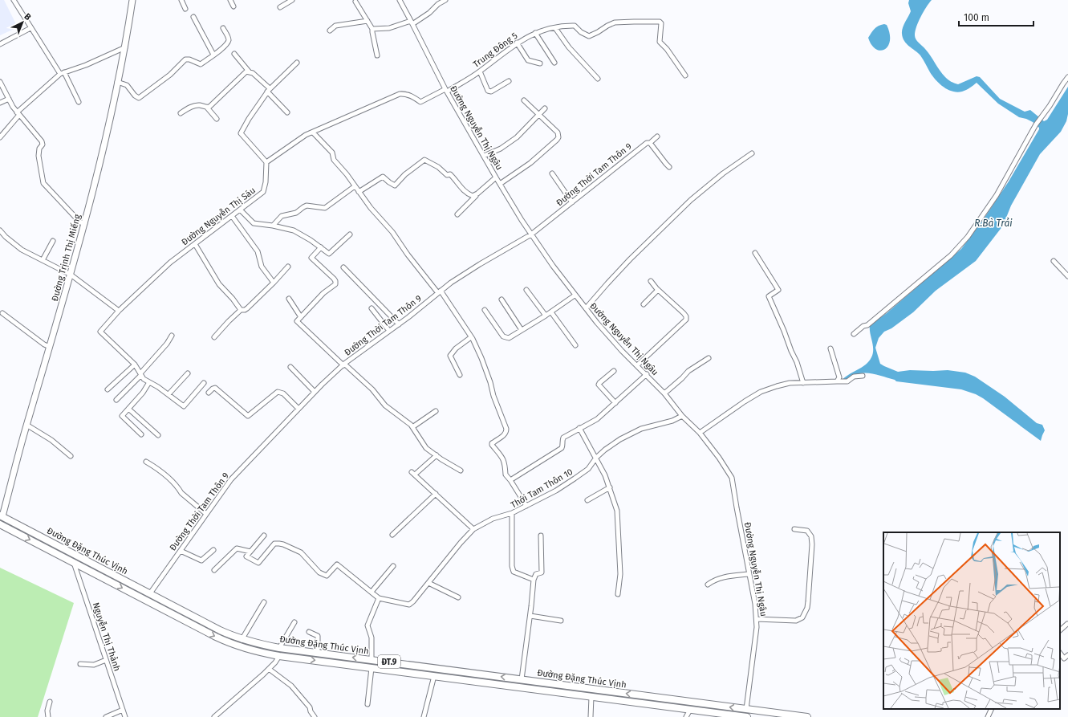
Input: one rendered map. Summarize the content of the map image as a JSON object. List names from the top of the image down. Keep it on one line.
{"streets":{"main road":["Đường Trịnh Thị Miếng","Đường Đặng Thúc Vịnh","ĐT.9"],"street":["Trung Đông 5","Đường Nguyễn Thị Ngâu","Đường Thời Tam Thôn 9","Đường Nguyễn Thị Sáu","Thới Tam Thôn 10","Nguyễn Thị Thảnh"]},"crossings":[["Trung Đông 5","Đường Nguyễn Thị Ngâu"],["Đường Nguyễn Thị Ngâu","Đường Thời Tam Thôn 9"],["Đường Nguyễn Thị Ngâu","Thới Tam Thôn 10"],["Đường Nguyễn Thị Ngâu","Đường Đặng Thúc Vịnh"],["Đường Thời Tam Thôn 9","Đường Đặng Thúc Vịnh"],["Đường Trịnh Thị Miếng","Đường Đặng Thúc Vịnh"],["Đường Đặng Thúc Vịnh","Nguyễn Thị Thảnh"]],"water":["R.Bà Trải"],"scale_bar":"100 m","north":"top right"}
